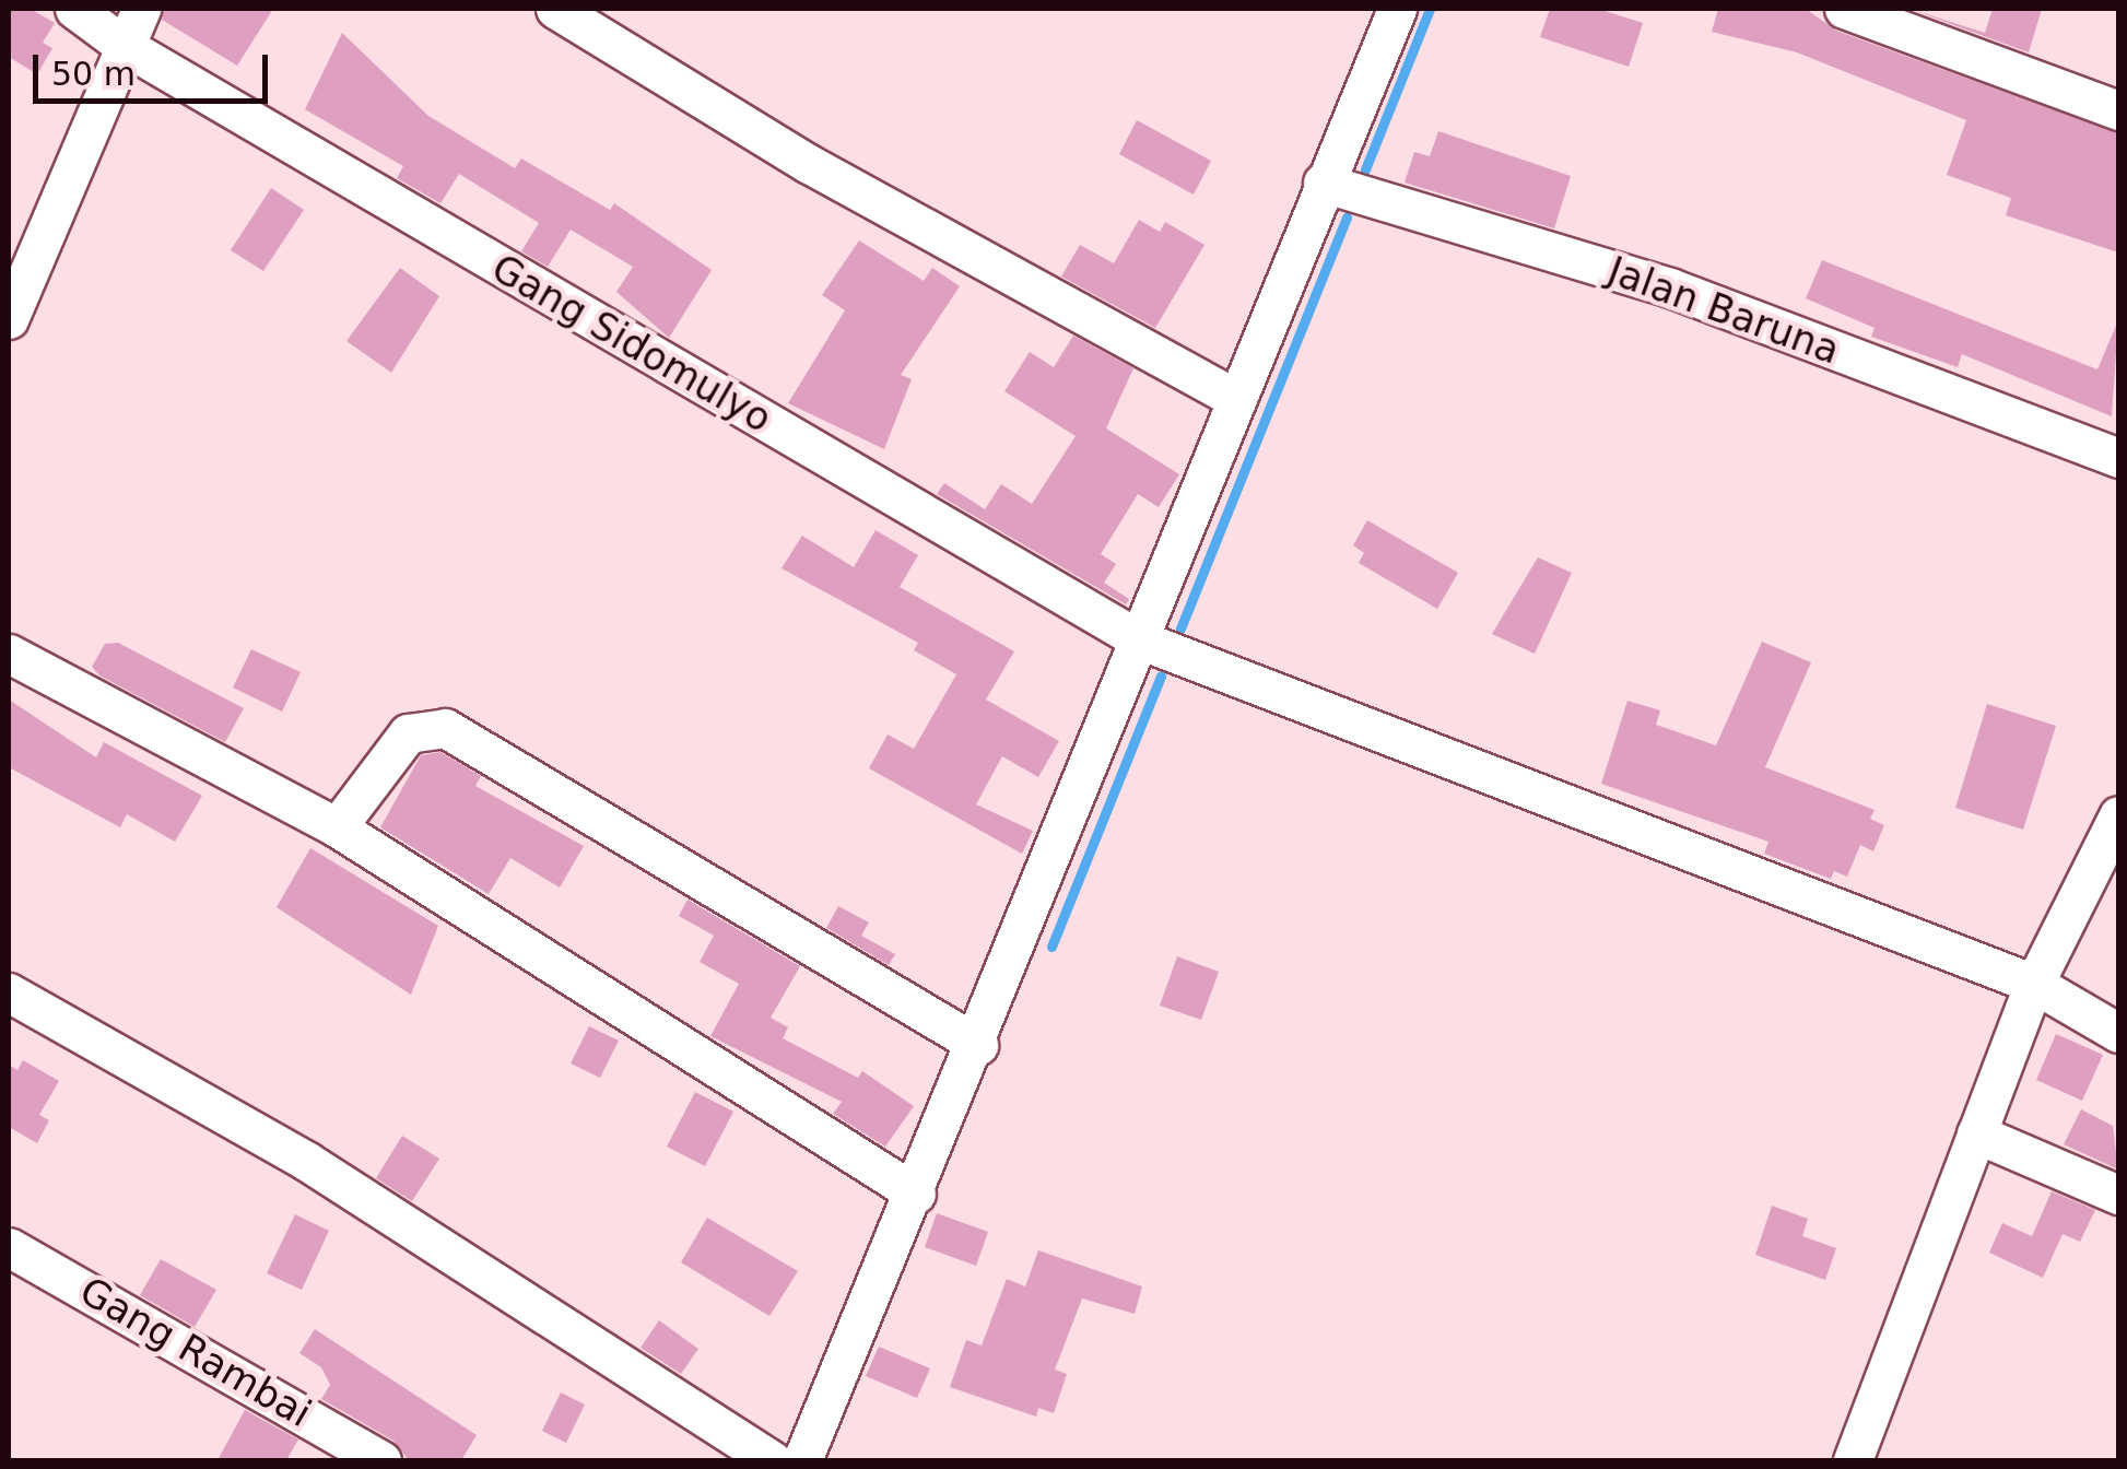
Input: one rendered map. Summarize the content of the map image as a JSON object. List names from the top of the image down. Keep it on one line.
{"streets":{"street":["Jalan Baruna","Gang Sidomulyo","Gang Rambai"]},"scale_bar":"50 m"}
